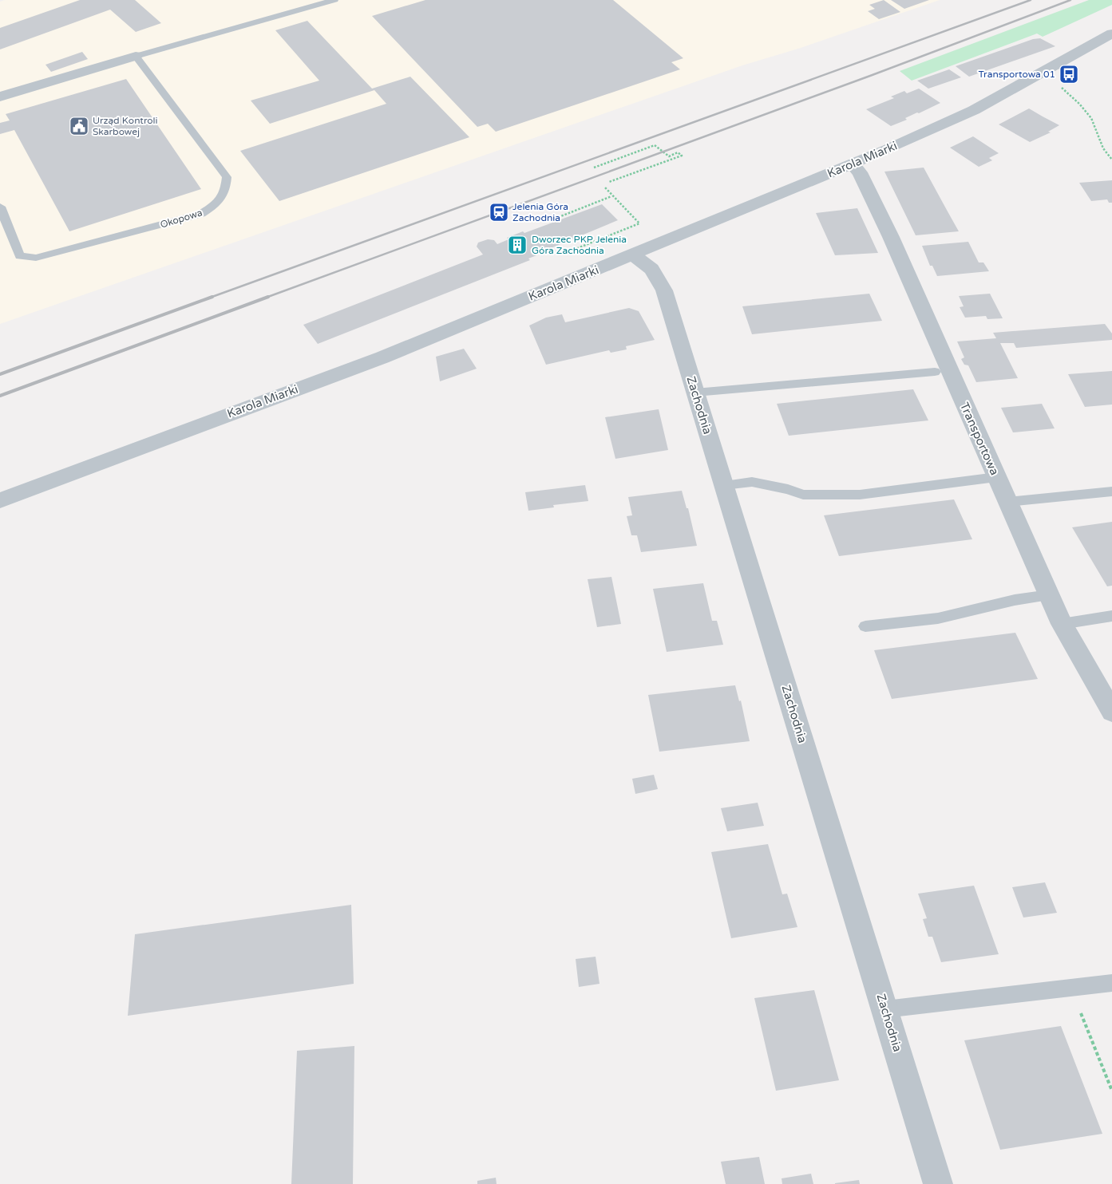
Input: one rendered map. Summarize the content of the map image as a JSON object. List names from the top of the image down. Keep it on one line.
{"streets":{"street":["Karola Miarki","Zachodnia","Transportowa"],"lane":["Okopowa"]},"crossings":[["Karola Miarki","Zachodnia"],["Karola Miarki","Transportowa"]],"places":{"bus stop":["Transportowa 01"],"public building":["Urząd Kontroli Skarbowej"],"station":["Jelenia Góra Zachodnia"],"building":["Dworzec PKP Jelenia Góra Zachodnia"]}}
